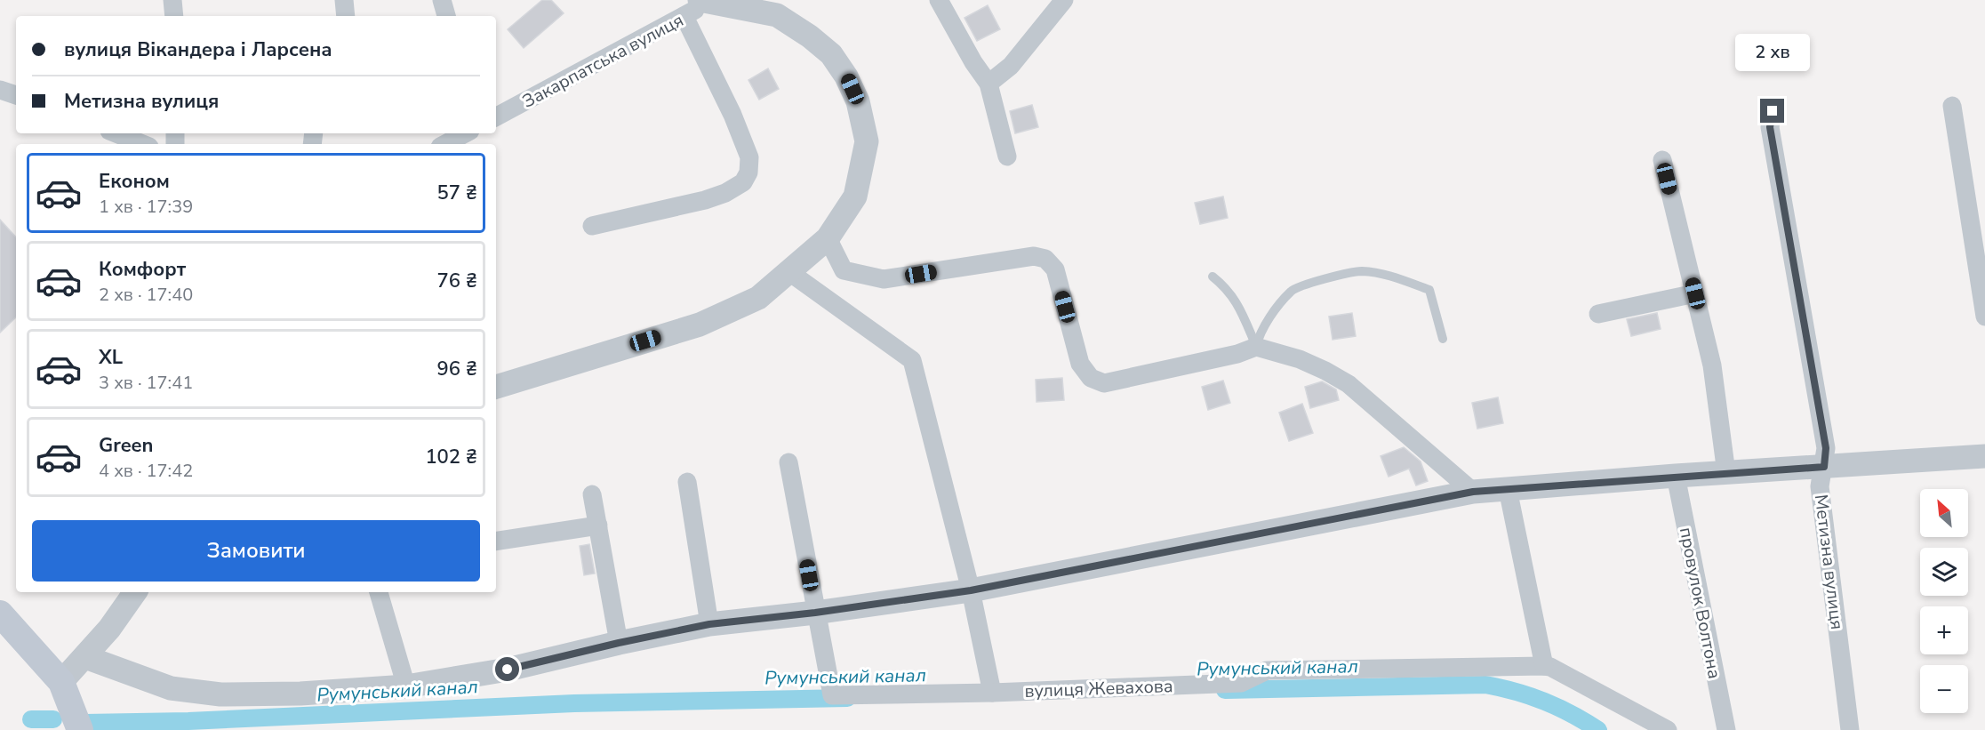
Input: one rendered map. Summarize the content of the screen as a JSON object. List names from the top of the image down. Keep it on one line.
{"streets":{"street":["Закарпатська вулиця","Метизна вулиця","провулок Волтона","вулиця Жевахова"]},"water":["Румунський канал"],"north":"top left","page":{"banner":["вулиця Вікандера і Ларсена","Метизна вулиця"],"bubble":"2 хв","list":[{"name":"Економ","note":"1 хв · 17:39","value":"57 ₴"},{"name":"Комфорт","note":"2 хв · 17:40","value":"76 ₴"},{"name":"XL","note":"3 хв · 17:41","value":"96 ₴"},{"name":"Green","note":"4 хв · 17:42","value":"102 ₴"}],"map_buttons":["+","−"],"buttons":"Замовити"}}
